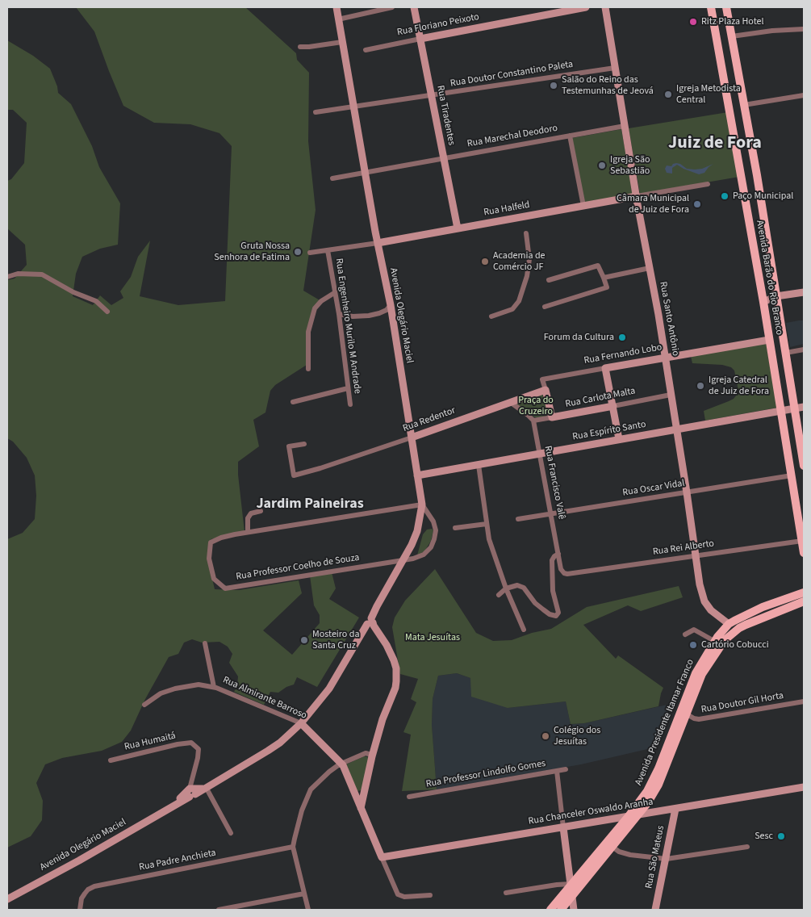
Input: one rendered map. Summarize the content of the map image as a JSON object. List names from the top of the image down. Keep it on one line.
{"streets":{"main road":["Avenida Barão do Rio Branco","Avenida Presidente Itamar Franco"],"street":["Rua Floriano Peixoto","Rua Doutor Constantino Paleta","Rua Tiradentes","Rua Marechal Deodoro","Rua Halfeld","Avenida Olegário Maciel","Rua Santo Antônio","Rua Engenheiro Murilo M Andrade","Rua Fernando Lobo","Rua Carlota Malta","Rua Redentor","Rua Espírito Santo","Rua Francisco Valê","Rua Oscar Vidal","Rua Rei Alberto","Rua Professor Coelho de Souza","Rua Almirante Barroso","Rua Doutor Gil Horta","Rua Humaitá","Rua Professor Lindolfo Gomes","Rua Chanceler Oswaldo Aranha","Rua São Mateus","Rua Padre Anchieta"]},"crossings":[["Rua Floriano Peixoto","Rua Tiradentes"],["Rua Doutor Constantino Paleta","Rua Tiradentes"],["Rua Doutor Constantino Paleta","Avenida Olegário Maciel"],["Rua Doutor Constantino Paleta","Rua Santo Antônio"],["Rua Tiradentes","Rua Marechal Deodoro"],["Rua Tiradentes","Rua Halfeld"],["Rua Marechal Deodoro","Avenida Olegário Maciel"],["Rua Marechal Deodoro","Rua Santo Antônio"],["Rua Halfeld","Avenida Olegário Maciel"],["Rua Halfeld","Rua Santo Antônio"],["Rua Halfeld","Rua Engenheiro Murilo M Andrade"],["Avenida Barão do Rio Branco","Rua Fernando Lobo"],["Avenida Barão do Rio Branco","Rua Espírito Santo"],["Avenida Barão do Rio Branco","Rua Oscar Vidal"],["Avenida Barão do Rio Branco","Rua Rei Alberto"],["Avenida Olegário Maciel","Rua Redentor"],["Avenida Olegário Maciel","Rua Espírito Santo"],["Avenida Olegário Maciel","Rua Professor Coelho de Souza"],["Avenida Olegário Maciel","Rua Almirante Barroso"],["Avenida Olegário Maciel","Rua Humaitá"],["Rua Santo Antônio","Rua Fernando Lobo"],["Rua Santo Antônio","Rua Carlota Malta"],["Rua Santo Antônio","Rua Espírito Santo"],["Rua Santo Antônio","Rua Oscar Vidal"],["Rua Santo Antônio","Rua Rei Alberto"],["Rua Santo Antônio","Avenida Presidente Itamar Franco"],["Rua Fernando Lobo","Rua Redentor"],["Rua Carlota Malta","Rua Francisco Valê"],["Rua Espírito Santo","Rua Francisco Valê"],["Rua Francisco Valê","Rua Oscar Vidal"],["Rua Francisco Valê","Rua Rei Alberto"],["Rua Almirante Barroso","Rua Chanceler Oswaldo Aranha"],["Rua Doutor Gil Horta","Avenida Presidente Itamar Franco"],["Avenida Presidente Itamar Franco","Rua Chanceler Oswaldo Aranha"],["Rua Chanceler Oswaldo Aranha","Rua São Mateus"]],"districts":["Juiz de Fora","Jardim Paineiras"],"parks":["Praça do Cruzeiro","Mata Jesuítas"],"places":["Ritz Plaza Hotel","Salão do Reino das Testemunhas de Jeová","Igreja Metodista Central","Igreja São Sebastião","Paço Municipal","Câmara Municipal de Juiz de Fora","Gruta Nossa Senhora de Fatima","Academia de Comércio JF","Forum da Cultura","Igreja Catedral de Juiz de Fora","Mosteiro da Santa Cruz","Cartório Cobucci","Colégio dos Jesuítas","Sesc"]}
